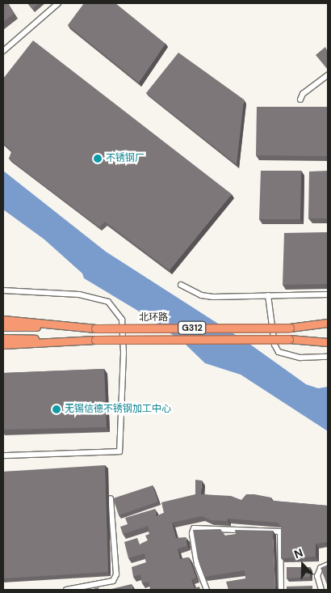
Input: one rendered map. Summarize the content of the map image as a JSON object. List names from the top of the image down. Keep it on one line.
{"streets":{"highway":["北环路","G312"]},"places":["不锈钢厂","无锡信德不锈钢加工中心"],"north":"top"}
